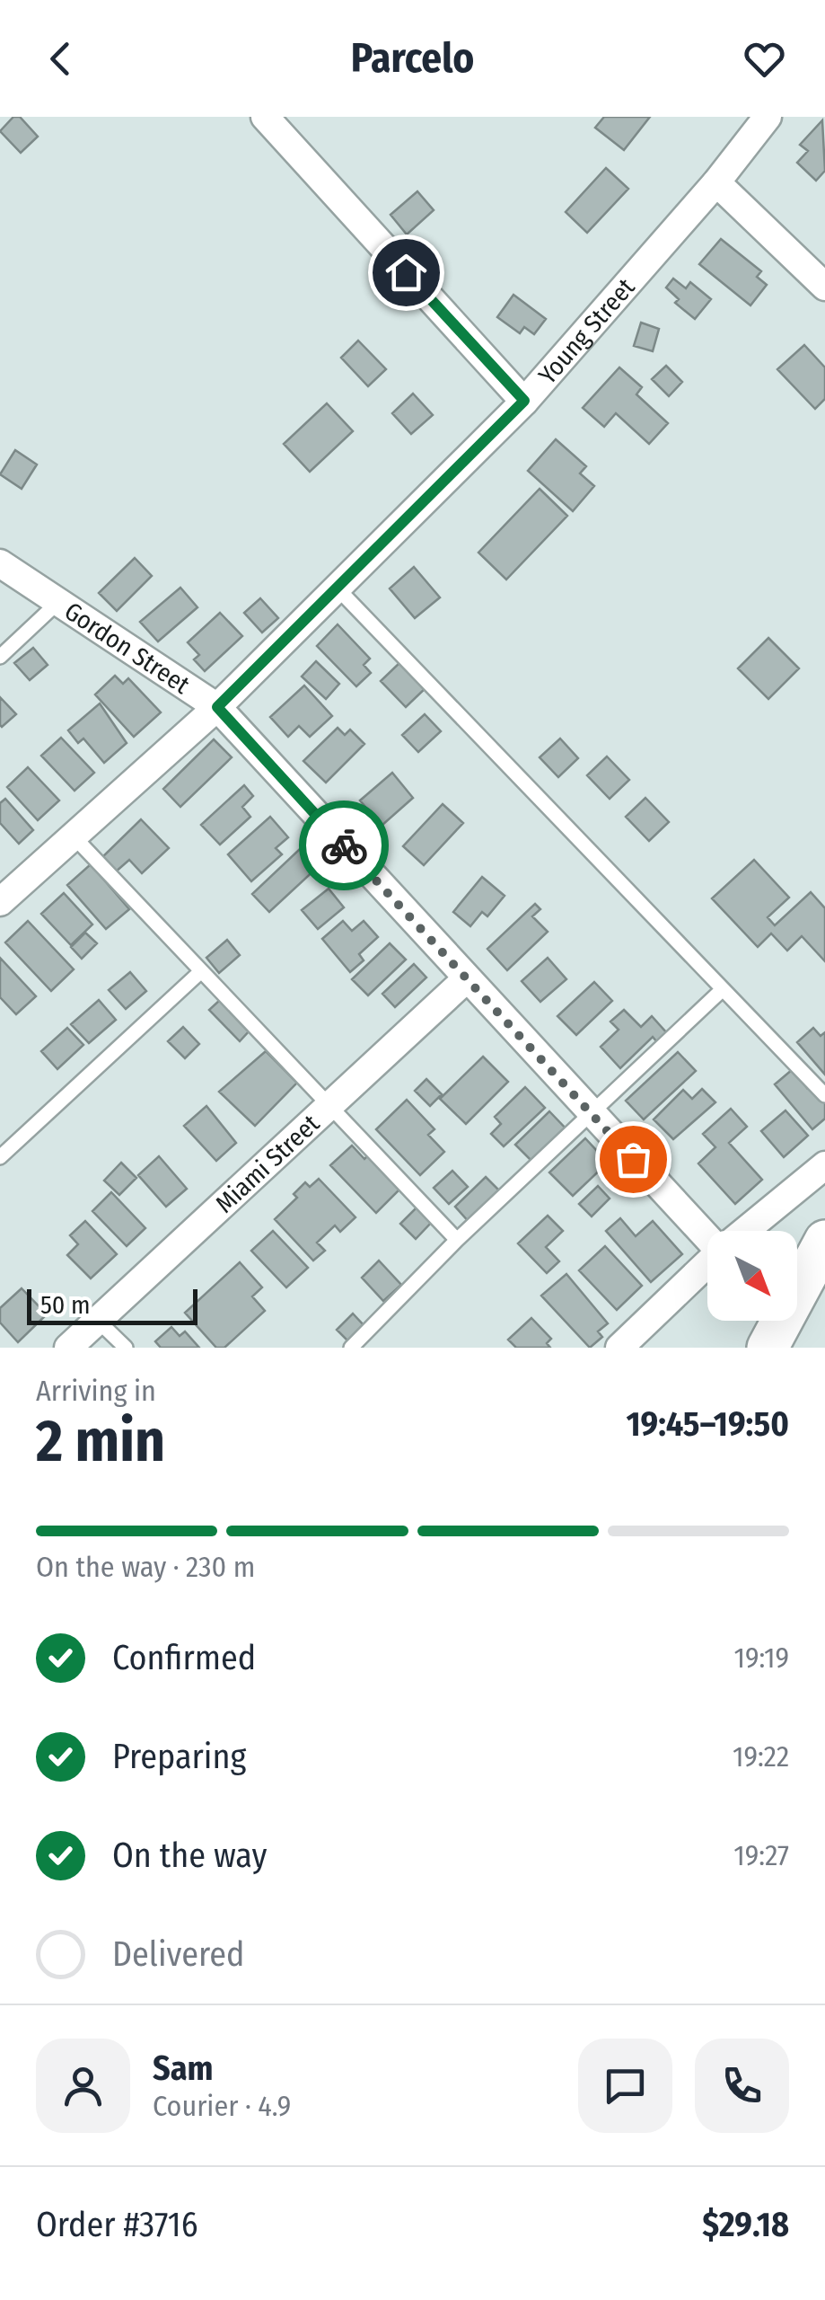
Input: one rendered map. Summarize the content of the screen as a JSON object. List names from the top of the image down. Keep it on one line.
{"streets":{"street":["Young Street","Gordon Street","Miami Street"]},"crossings":[["Young Street","Gordon Street"],["Gordon Street","Miami Street"]],"scale_bar":"50 m","north":"bottom right","page":{"header":"Parcelo","scale":"50 m","heading":["2 min","Arriving in","19:45–19:50"],"panel":["Sam","Courier · 4.9","Order #3716","$29.18"],"bar":"On the way · 230 m","list":[["Confirmed","19:19"],["Preparing","19:22"],["On the way","19:27"],"Delivered"]}}
